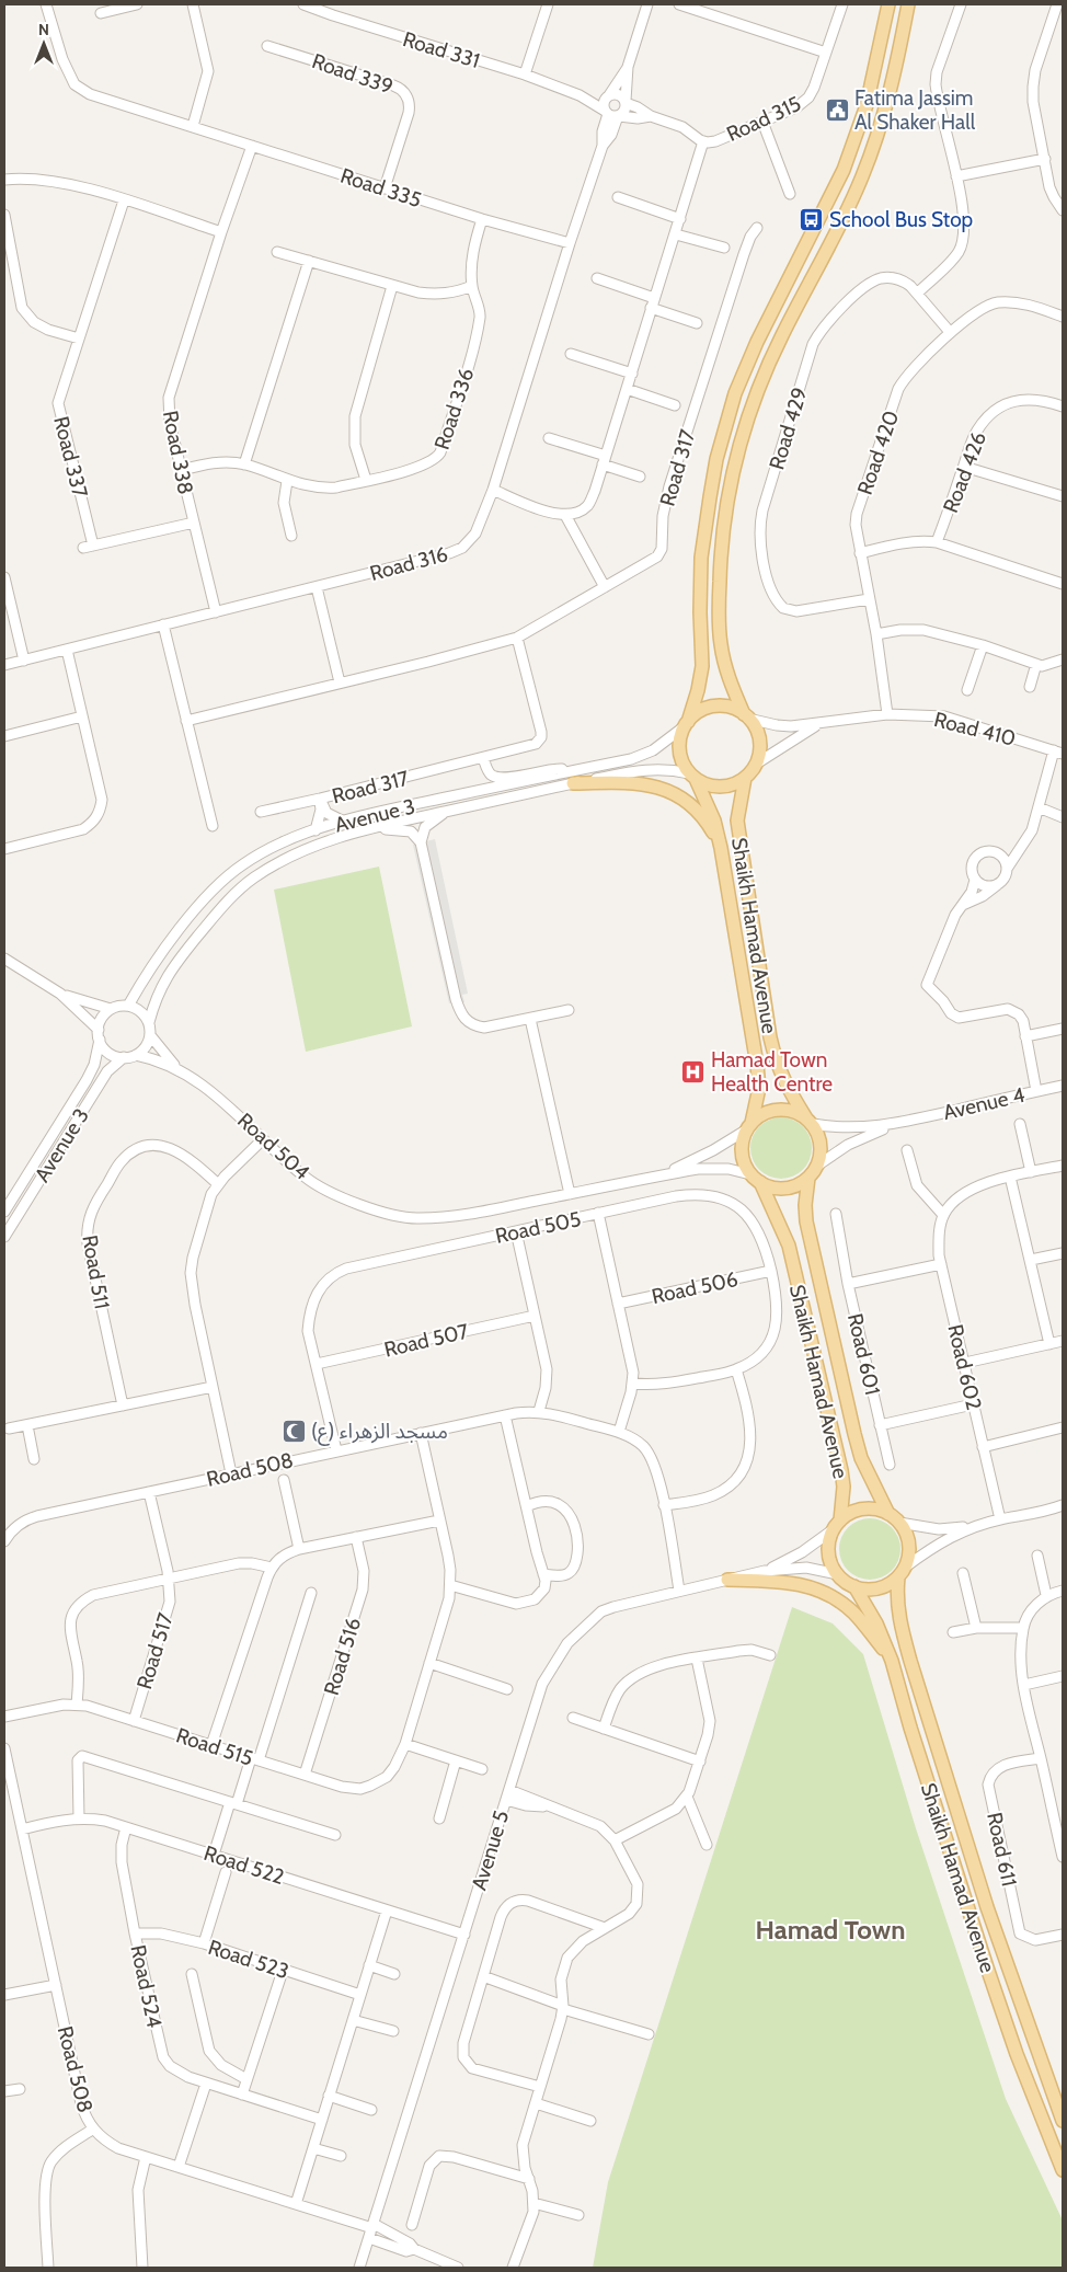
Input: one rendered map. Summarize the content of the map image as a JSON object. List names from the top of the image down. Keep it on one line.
{"streets":{"main road":["Shaikh Hamad Avenue"],"street":["Road 331","Road 339","Road 315","Road 335","Road 336","Road 429","Road 338","Road 420","Road 337","Road 317","Road 426","Road 316","Road 410","Avenue 3","Avenue 4","Road 504","Road 505","Road 511","Road 506","Road 507","Road 601","Road 602","Road 508","Road 517","Road 516","Road 515","Road 611","Avenue 5","Road 522","Road 523","Road 524"]},"crossings":[["Road 331","Road 315"],["Road 331","Road 316"],["Road 339","Road 335"],["Road 315","Road 316"],["Road 335","Road 336"],["Road 335","Road 338"],["Road 335","Road 316"],["Road 336","Road 338"],["Road 429","Road 420"],["Road 338","Road 337"],["Road 338","Road 316"],["Road 420","Road 410"],["Road 317","Avenue 3"],["Road 410","Avenue 3"],["Road 410","Shaikh Hamad Avenue"],["Avenue 3","Shaikh Hamad Avenue"],["Avenue 3","Road 504"],["Shaikh Hamad Avenue","Avenue 4"],["Shaikh Hamad Avenue","Road 504"],["Shaikh Hamad Avenue","Avenue 5"],["Avenue 4","Road 504"],["Road 505","Road 506"],["Road 505","Road 507"],["Road 505","Road 508"],["Road 601","Road 602"],["Road 508","Road 517"],["Road 508","Road 515"],["Road 508","Avenue 5"],["Road 508","Road 522"],["Road 517","Road 515"],["Road 516","Road 515"],["Avenue 5","Road 522"],["Road 522","Road 524"],["Road 523","Road 524"]],"districts":["Hamad Town"],"places":{"public building":["Fatima Jassim Al Shaker Hall"],"bus stop":["School Bus Stop"],"hospital":["Hamad Town Health Centre"],"mosque":["مسجد الزهراء (ع)"]},"north":"top"}
